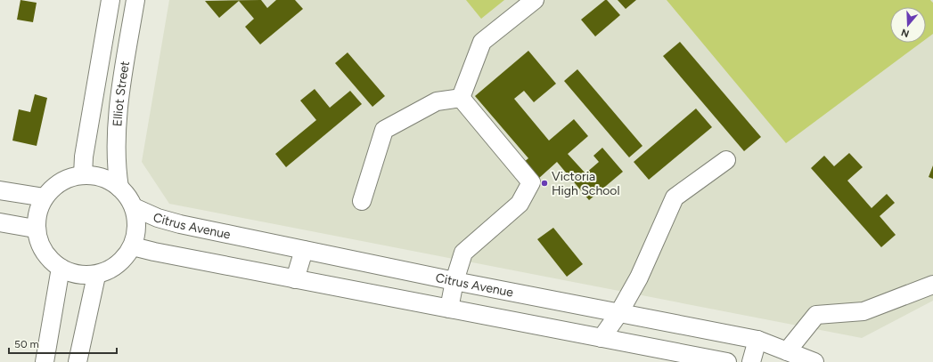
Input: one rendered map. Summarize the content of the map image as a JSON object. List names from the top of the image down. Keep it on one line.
{"streets":{"street":["Elliot Street","Citrus Avenue"]},"crossings":[["Elliot Street","Citrus Avenue"]],"places":["Victoria High School"],"scale_bar":"50 m","north":"bottom"}
